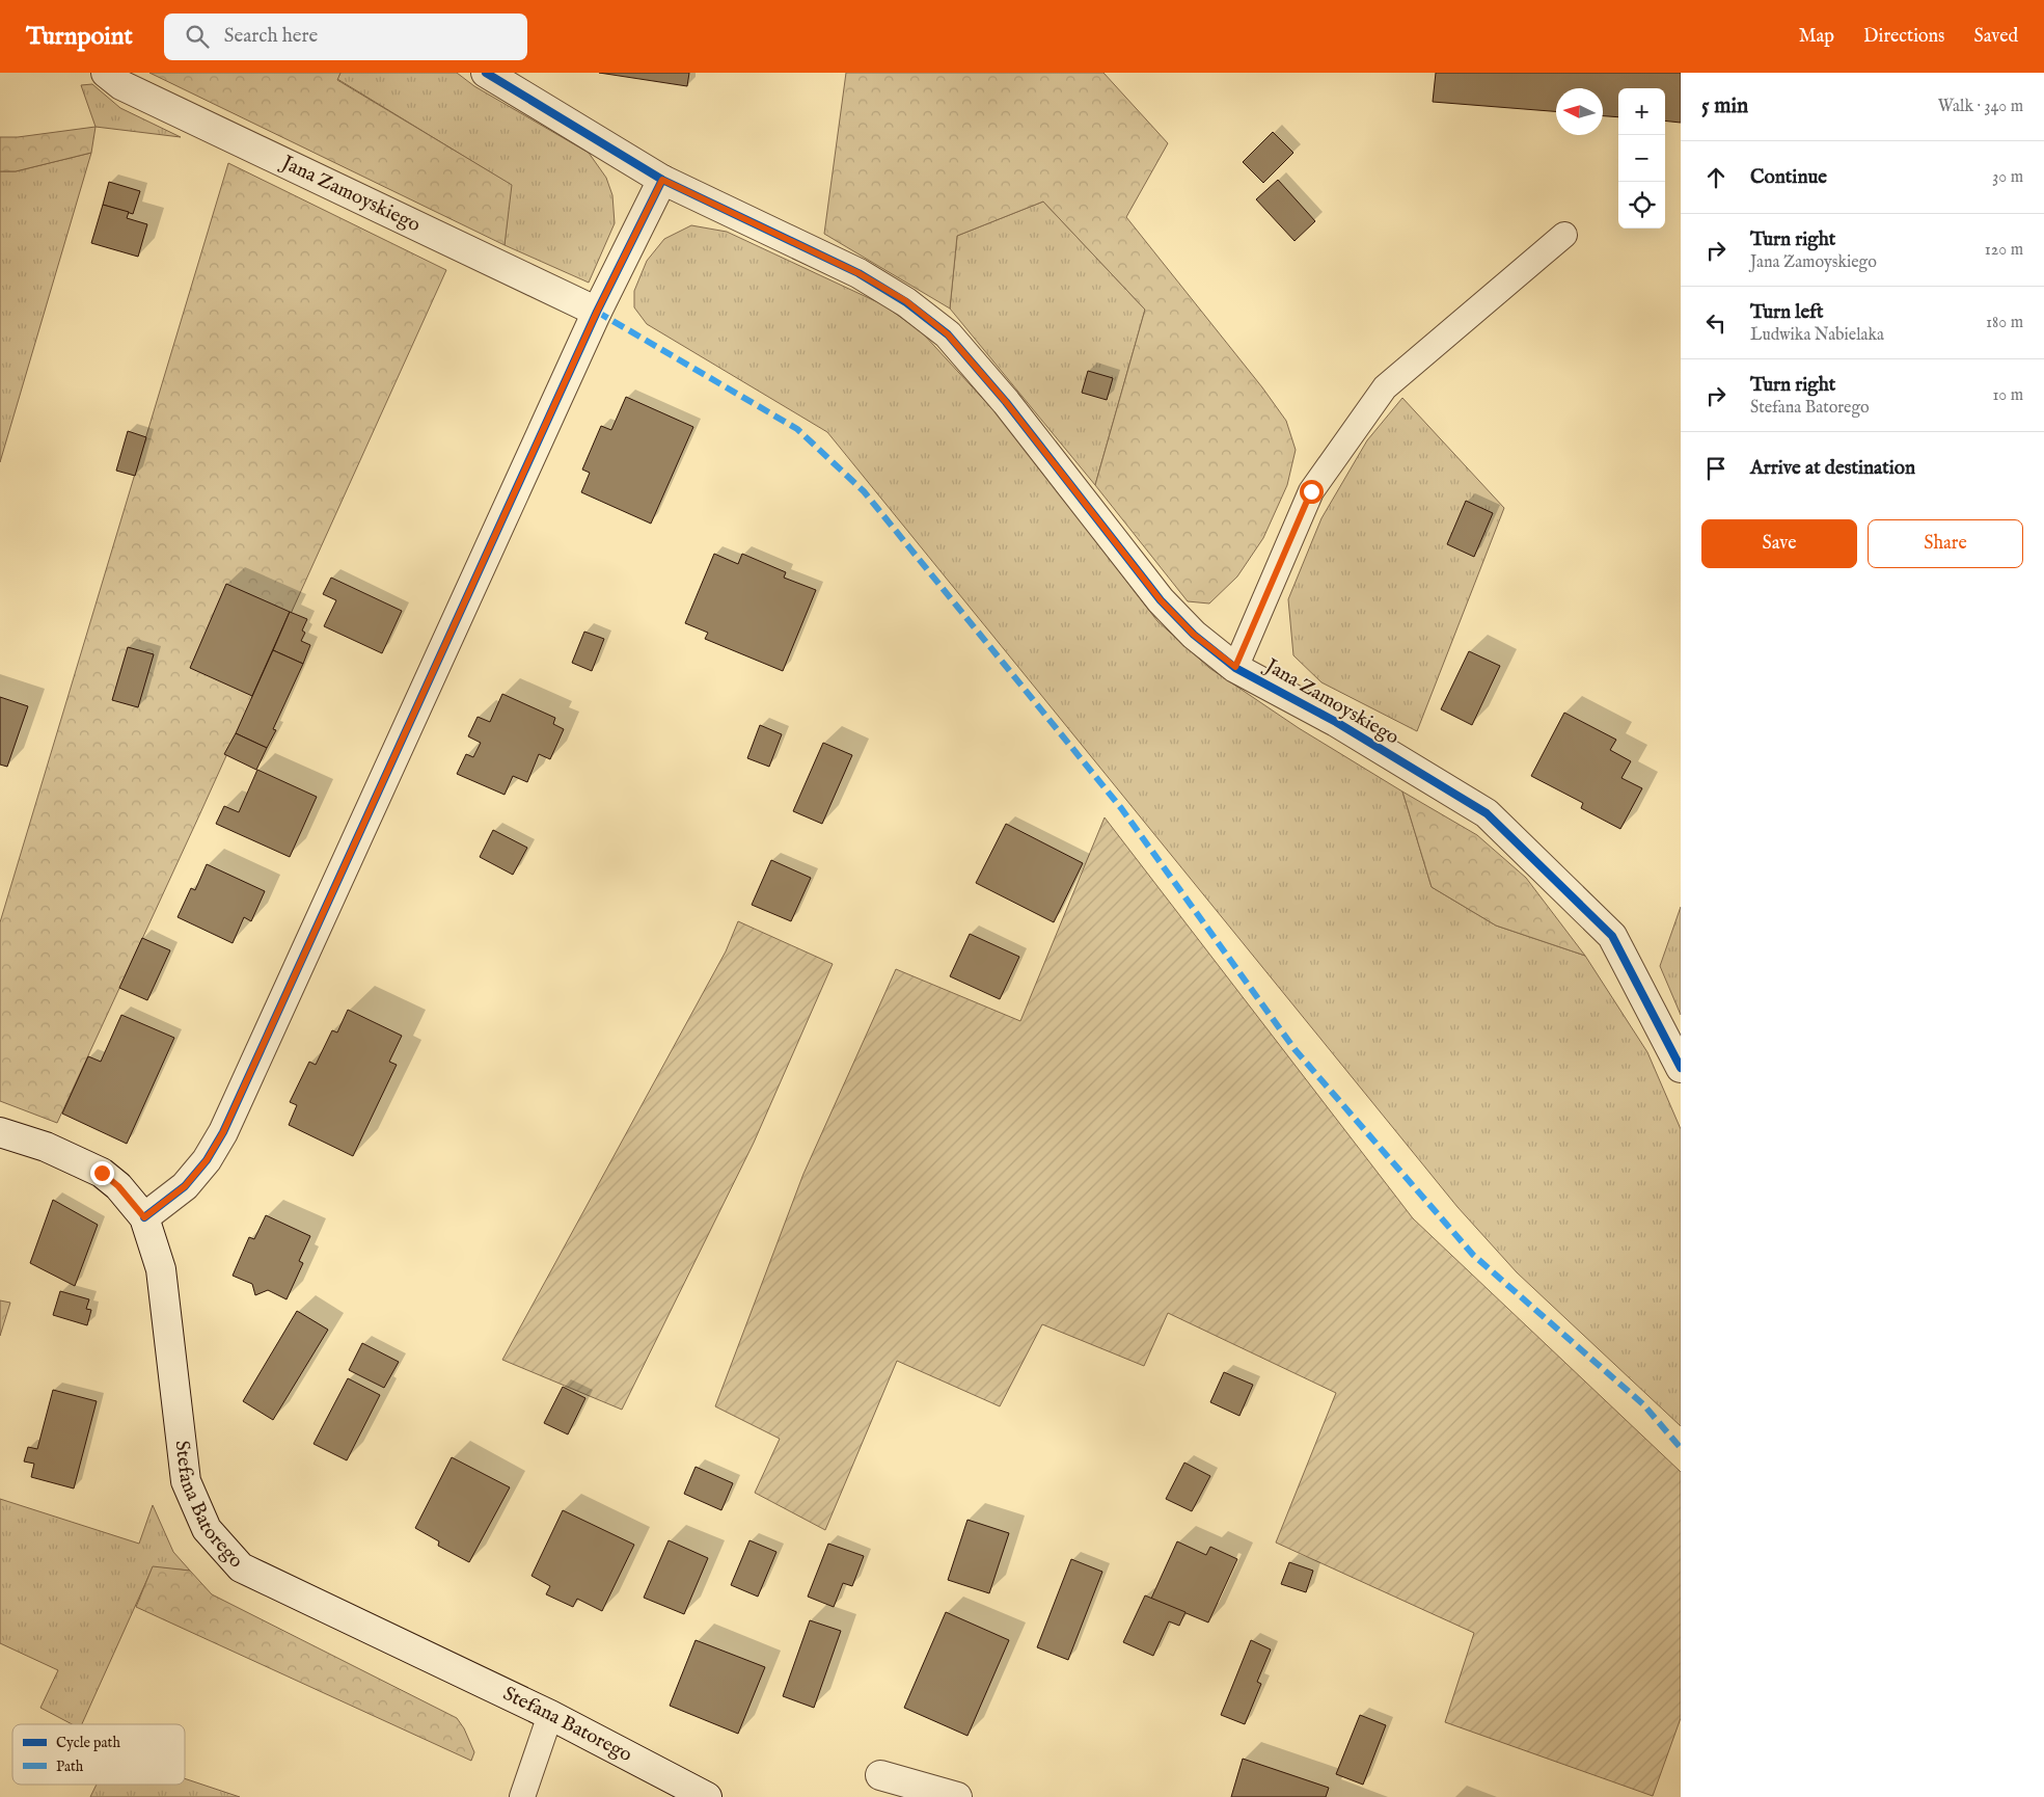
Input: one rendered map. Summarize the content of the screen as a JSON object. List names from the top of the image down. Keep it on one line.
{"streets":{"street":["Jana Zamoyskiego","Stefana Batorego"]},"legend":["Cycle path","Path"],"north":"left","page":{"header":"Turnpoint","search":"Search here","nav":["Map","Directions","Saved"],"heading":["5 min","Walk · 340 m"],"map_buttons":["+","−"],"list":[["Continue","30 m"],["Turn right","Jana Zamoyskiego","120 m"],["Turn left","Ludwika Nabielaka","180 m"],["Turn right","Stefana Batorego","10 m"],"Arrive at destination"],"buttons":["Save","Share"]}}
